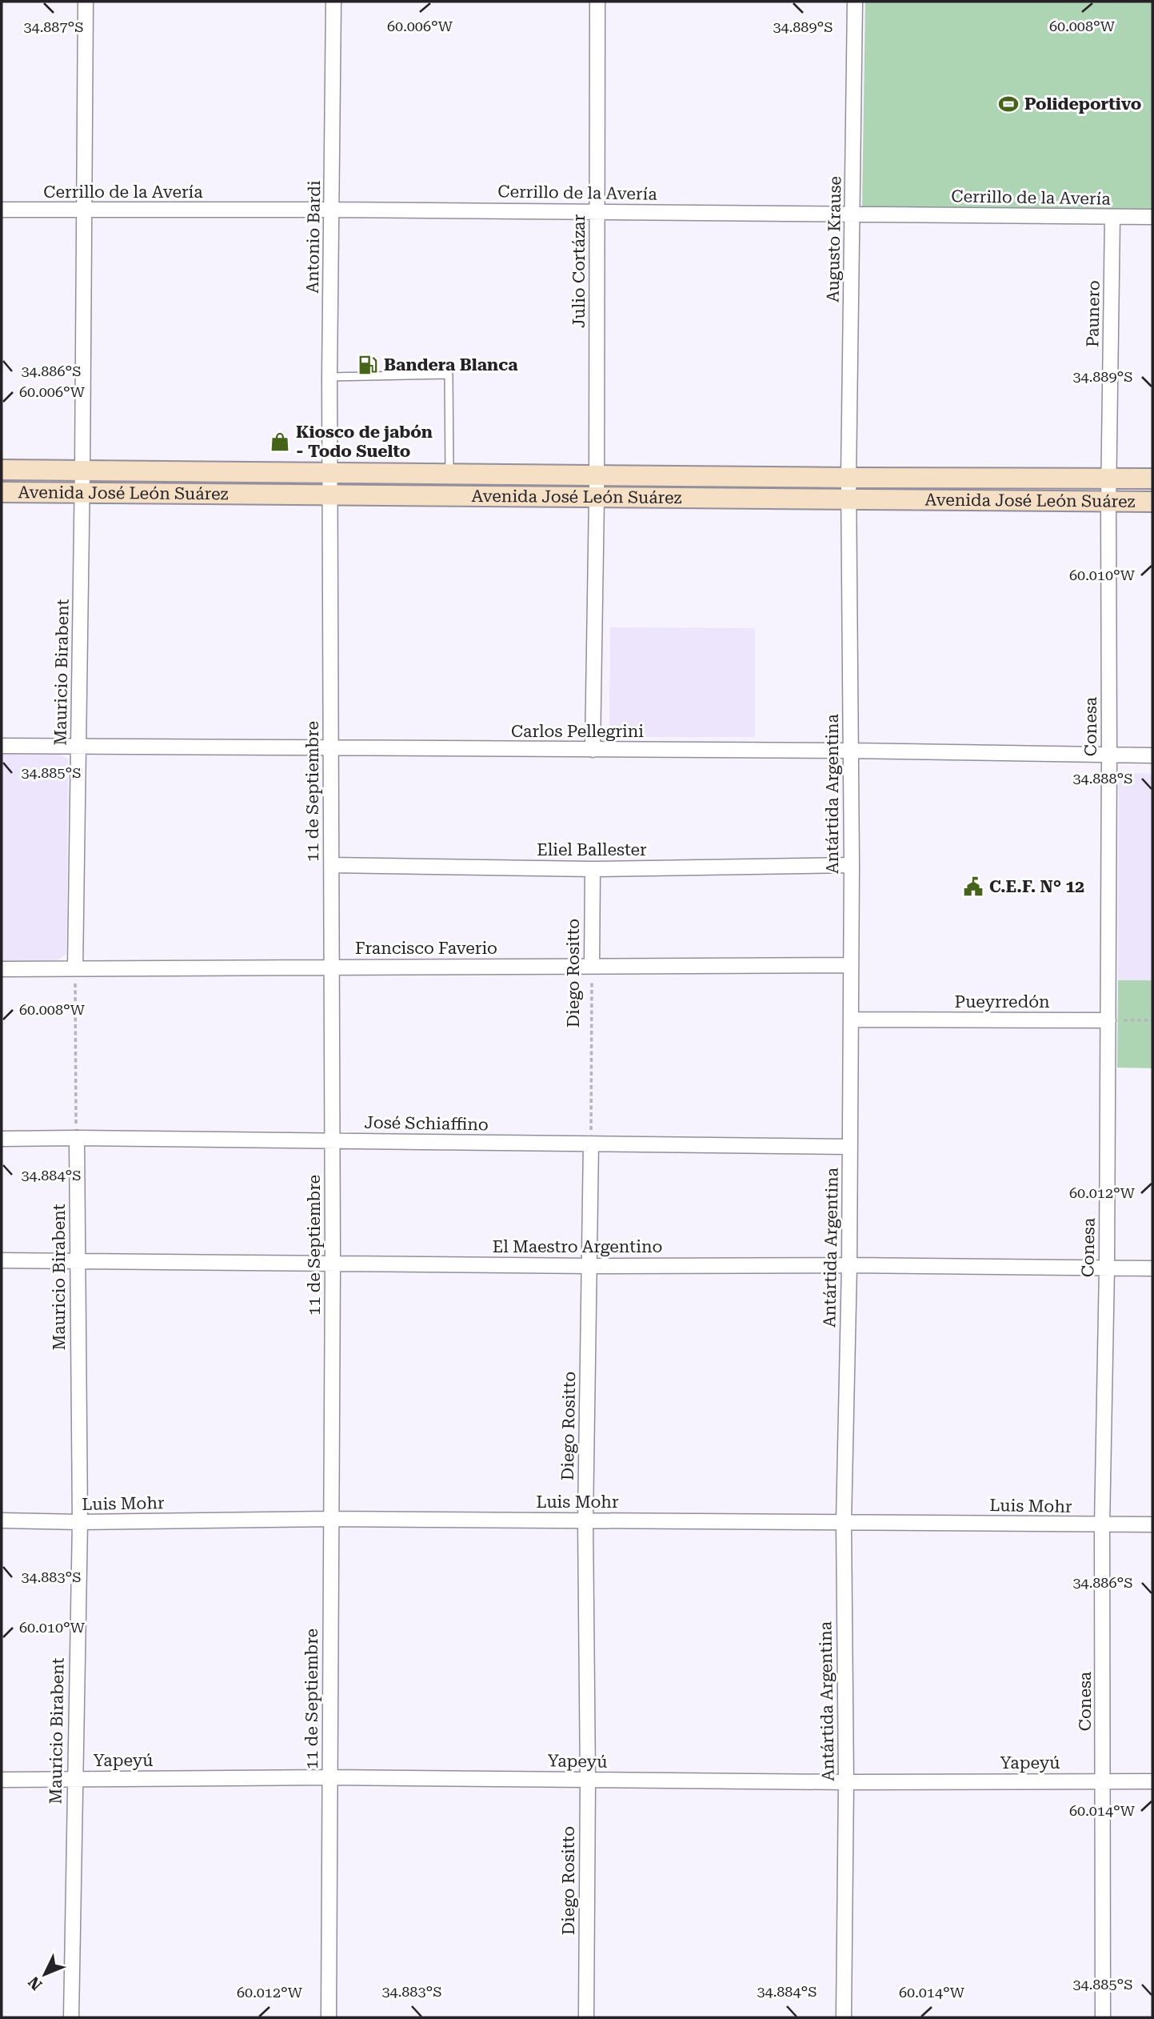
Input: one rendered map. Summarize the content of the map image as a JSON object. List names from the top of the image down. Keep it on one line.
{"streets":{"main road":["Avenida José León Suárez"],"street":["Cerrillo de la Avería","Antonio Bardi","Augusto Krause","Julio Cortázar","Paunero","Mauricio Birabent","Conesa","Carlos Pellegrini","11 de Septiembre","Antártida Argentina","Eliel Ballester","Francisco Faverio","Diego Rositto","Pueyrredón","José Schiaffino","El Maestro Argentino","Luis Mohr","Yapeyú"]},"crossings":[["Cerrillo de la Avería","Antonio Bardi"],["Cerrillo de la Avería","Augusto Krause"],["Cerrillo de la Avería","Julio Cortázar"],["Cerrillo de la Avería","Paunero"],["Cerrillo de la Avería","Mauricio Birabent"],["Antonio Bardi","Avenida José León Suárez"],["Antonio Bardi","11 de Septiembre"],["Augusto Krause","Avenida José León Suárez"],["Augusto Krause","Antártida Argentina"],["Julio Cortázar","Avenida José León Suárez"],["Paunero","Avenida José León Suárez"],["Paunero","Conesa"],["Avenida José León Suárez","Mauricio Birabent"],["Avenida José León Suárez","Conesa"],["Avenida José León Suárez","11 de Septiembre"],["Avenida José León Suárez","Antártida Argentina"],["Mauricio Birabent","Carlos Pellegrini"],["Mauricio Birabent","Francisco Faverio"],["Mauricio Birabent","José Schiaffino"],["Mauricio Birabent","El Maestro Argentino"],["Mauricio Birabent","Luis Mohr"],["Mauricio Birabent","Yapeyú"],["Conesa","Carlos Pellegrini"],["Conesa","Pueyrredón"],["Conesa","El Maestro Argentino"],["Conesa","Luis Mohr"],["Conesa","Yapeyú"],["Carlos Pellegrini","11 de Septiembre"],["Carlos Pellegrini","Antártida Argentina"],["11 de Septiembre","Eliel Ballester"],["11 de Septiembre","Francisco Faverio"],["11 de Septiembre","José Schiaffino"],["11 de Septiembre","El Maestro Argentino"],["11 de Septiembre","Luis Mohr"],["11 de Septiembre","Yapeyú"],["Antártida Argentina","Eliel Ballester"],["Antártida Argentina","Francisco Faverio"],["Antártida Argentina","Pueyrredón"],["Antártida Argentina","José Schiaffino"],["Antártida Argentina","El Maestro Argentino"],["Antártida Argentina","Luis Mohr"],["Antártida Argentina","Yapeyú"],["Eliel Ballester","Diego Rositto"],["Francisco Faverio","Diego Rositto"],["Diego Rositto","José Schiaffino"],["Diego Rositto","El Maestro Argentino"],["Diego Rositto","Luis Mohr"],["Diego Rositto","Yapeyú"]],"places":{"sports":["Polideportivo"],"fuel station":["Bandera Blanca"],"shop":["Kiosco de jabón - Todo Suelto"],"public building":["C.E.F. N° 12"]},"north":"bottom left","coordinates":["60.006°W","60.008°W","34.887°S","34.889°S","34.886°S","60.010°W","34.885°S","34.888°S","34.884°S","60.012°W","34.883°S","60.014°W"]}
